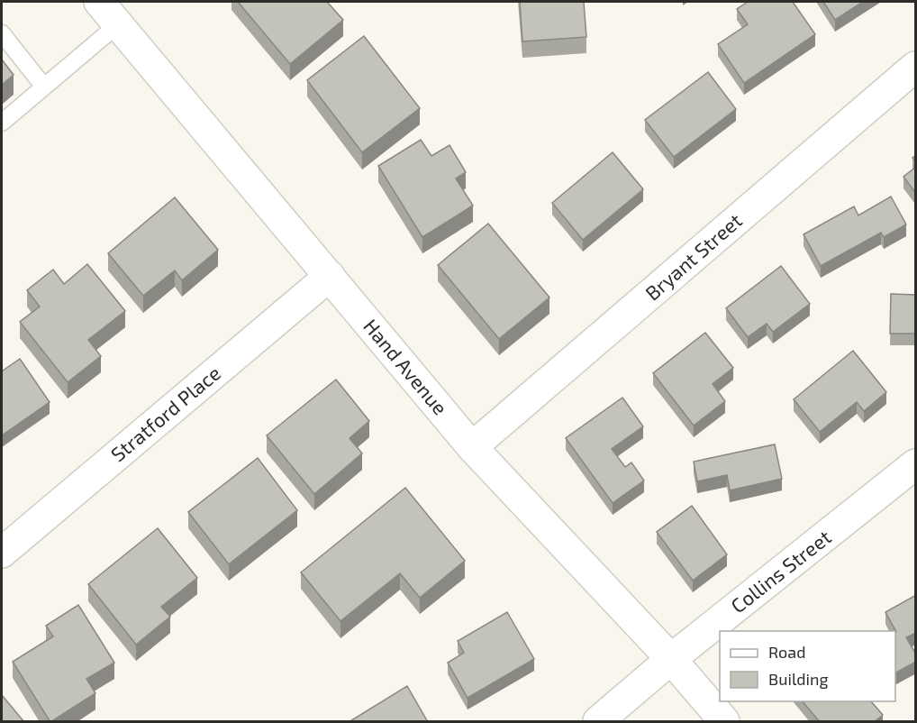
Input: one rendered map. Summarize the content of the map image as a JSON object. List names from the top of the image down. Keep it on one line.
{"streets":{"street":["Bryant Street","Hand Avenue","Stratford Place","Collins Street"]},"crossings":[["Bryant Street","Hand Avenue"],["Hand Avenue","Stratford Place"],["Hand Avenue","Collins Street"]],"legend":["Road","Building"]}
